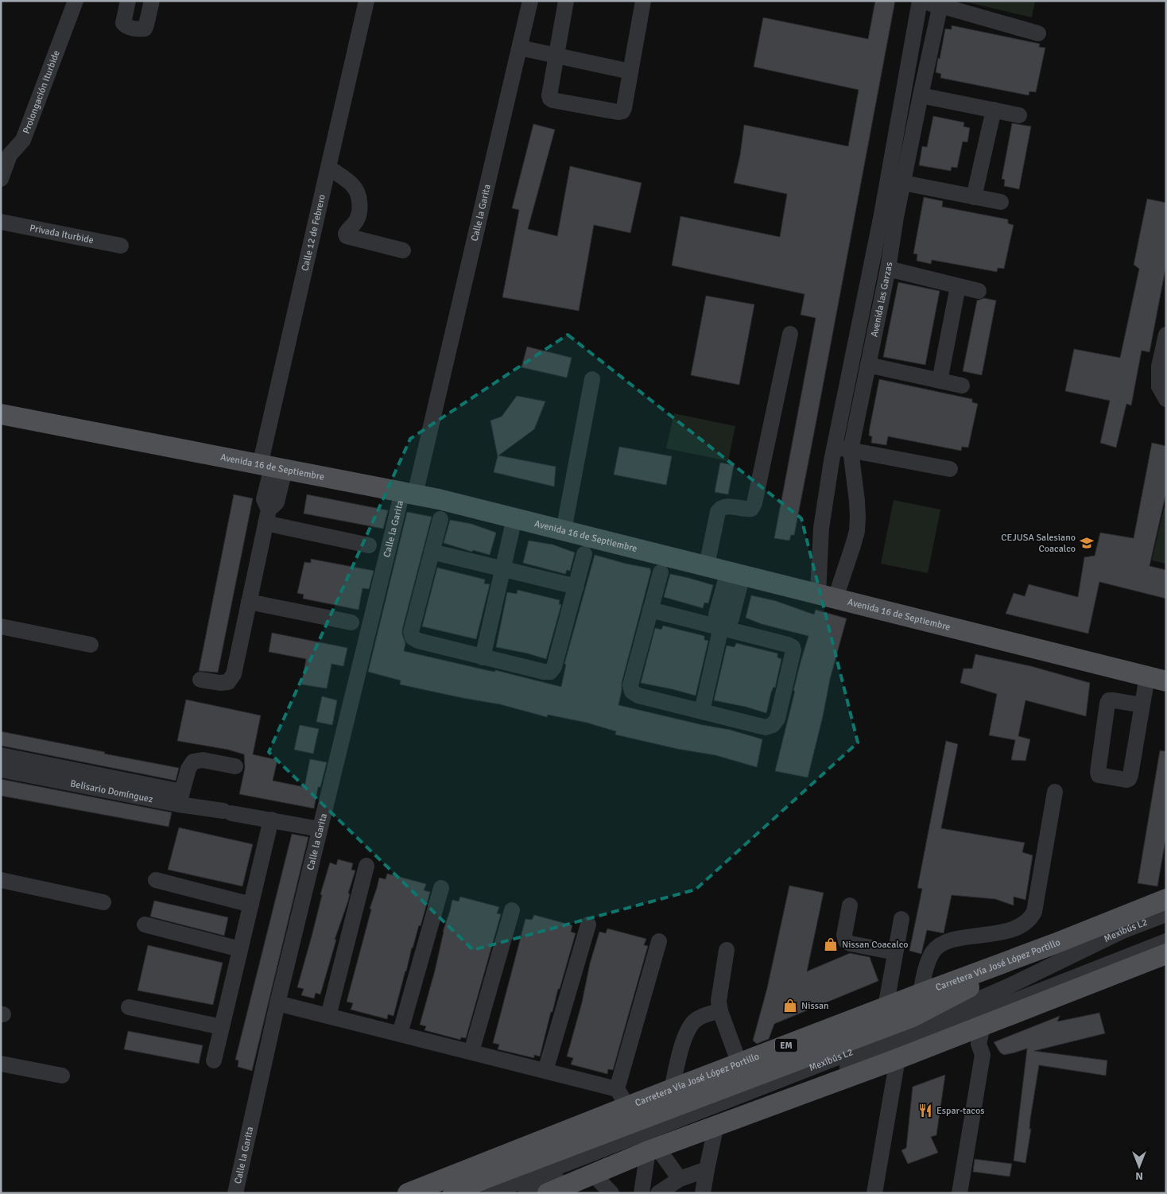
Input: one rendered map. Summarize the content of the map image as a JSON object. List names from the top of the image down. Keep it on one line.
{"streets":{"main road":["Avenida 16 de Septiembre","Carretera Vía José López Portillo","EM"],"street":["Prolongación Iturbide","Calle la Garita","Calle 12 de Febrero","Privada Iturbide","Avenida las Garzas","Belisario Domínguez","Mexibús L2"]},"crossings":[["Calle la Garita","Avenida 16 de Septiembre"],["Calle la Garita","Belisario Domínguez"],["Calle 12 de Febrero","Avenida 16 de Septiembre"],["Avenida las Garzas","Avenida 16 de Septiembre"]],"places":{"school or university":["CEJUSA Salesiano Coacalco"],"shop":["Nissan Coacalco","Nissan"],"restaurant":["Espar-tacos"]},"north":"bottom"}
